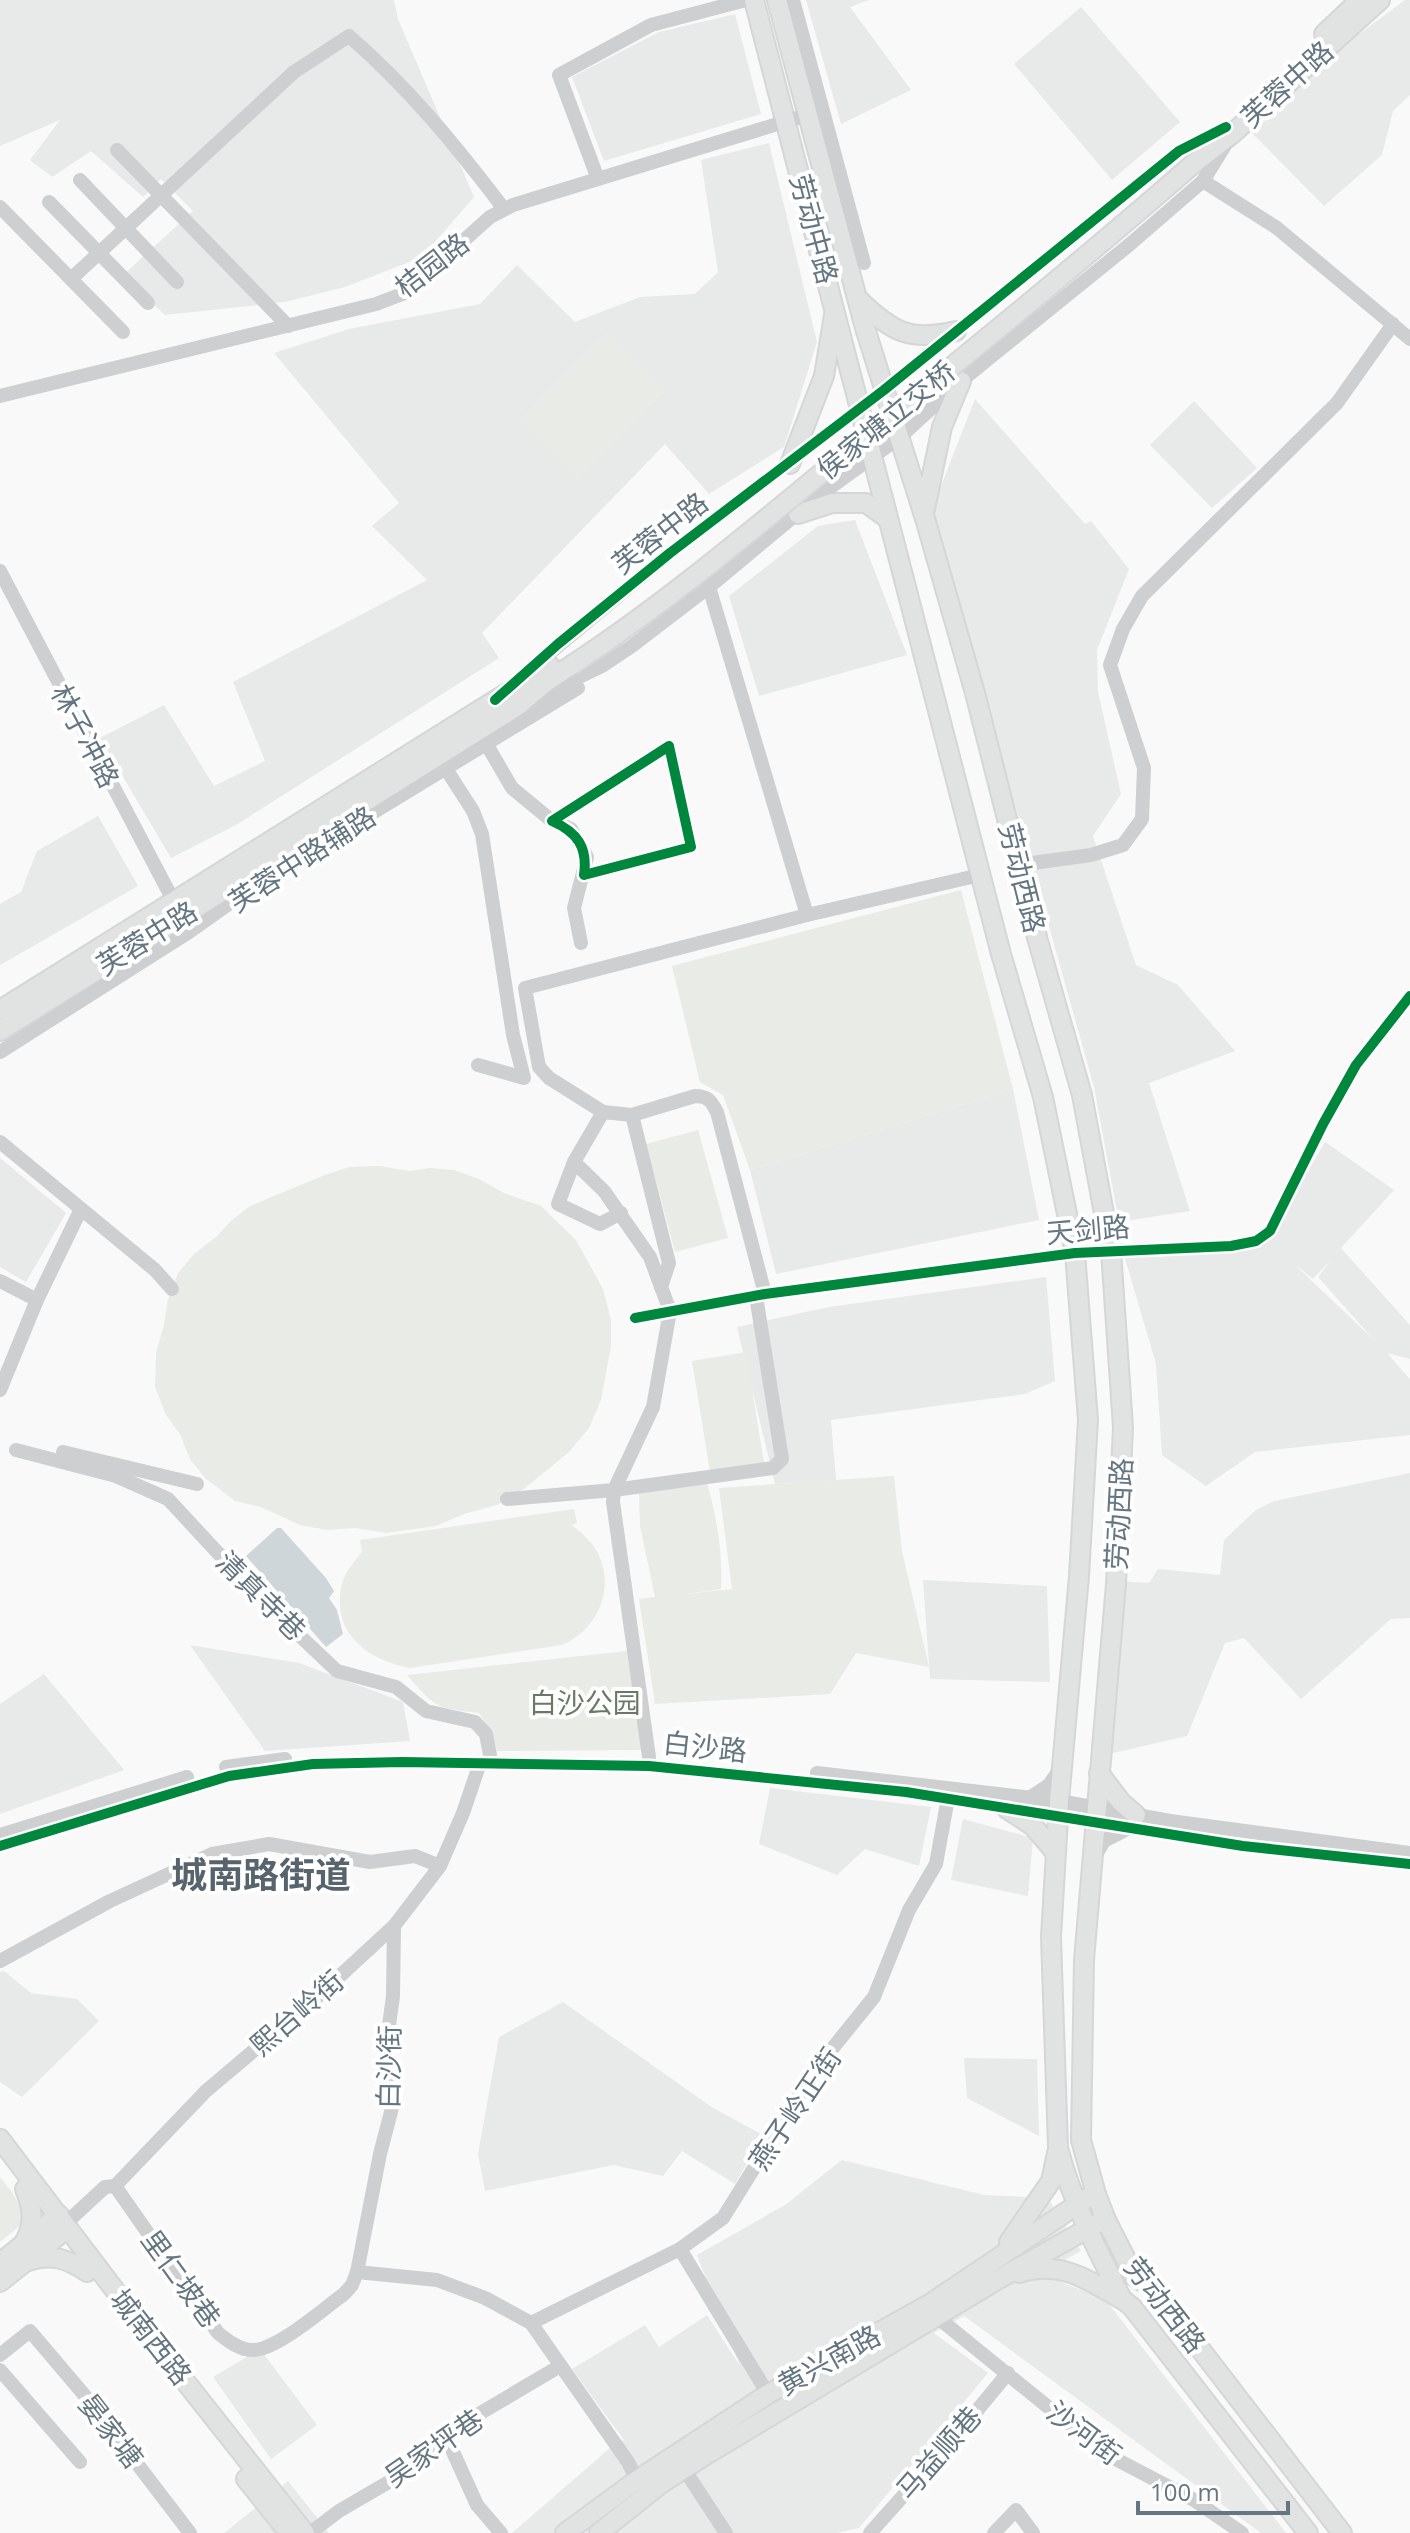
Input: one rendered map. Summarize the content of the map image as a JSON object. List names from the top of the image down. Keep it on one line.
{"streets":{"main road":["芙蓉中路","劳动中路","侯家塘立交桥","劳动西路","城南西路","黄兴南路"],"street":["桔园路","林子冲路","芙蓉中路辅路","天剑路","清真寺巷","白沙路","熙台岭街","白沙街","燕子岭正街","里仁坡巷","晏家塘","沙河街","吴家坪巷","马益顺巷"]},"crossings":[["芙蓉中路","劳动中路"],["芙蓉中路","侯家塘立交桥"],["芙蓉中路","林子冲路"],["芙蓉中路","芙蓉中路辅路"],["芙蓉中路","劳动西路"],["劳动中路","桔园路"],["劳动中路","劳动西路"],["劳动西路","天剑路"],["劳动西路","白沙路"],["劳动西路","黄兴南路"],["清真寺巷","白沙路"],["清真寺巷","熙台岭街"],["白沙路","熙台岭街"],["白沙路","燕子岭正街"],["熙台岭街","白沙街"],["熙台岭街","里仁坡巷"],["熙台岭街","城南西路"],["白沙街","里仁坡巷"],["城南西路","吴家坪巷"],["黄兴南路","沙河街"],["沙河街","马益顺巷"]],"districts":["城南路街道"],"parks":["白沙公园"],"scale_bar":"100 m"}
